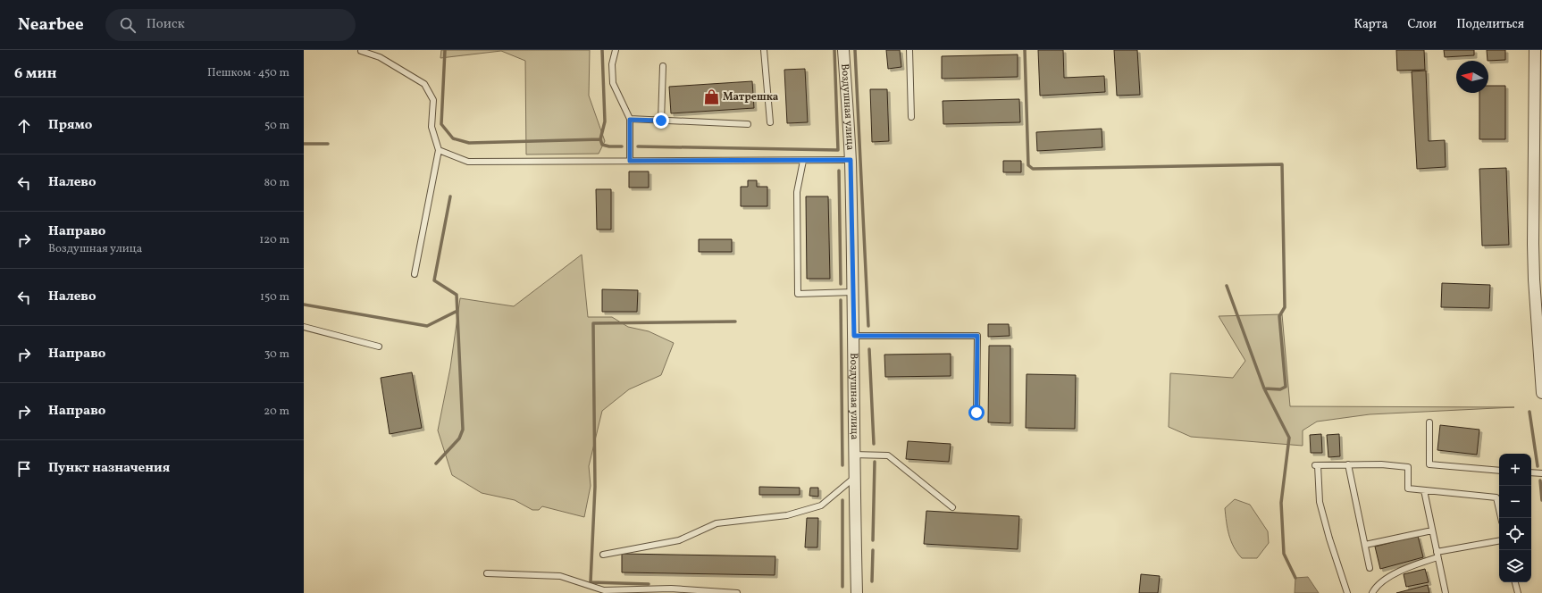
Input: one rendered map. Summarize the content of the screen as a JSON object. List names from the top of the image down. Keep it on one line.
{"streets":{"street":["Воздушная улица"]},"places":{"shop":["Матрешка"]},"north":"left","page":{"header":"Nearbee","search":"Поиск","nav":["Карта","Слои","Поделиться"],"heading":["6 мин","Пешком · 450 m"],"list":[["Прямо","50 m"],["Налево","80 m"],["Направо","Воздушная улица","120 m"],["Налево","150 m"],["Направо","30 m"],["Направо","20 m"],"Пункт назначения"],"map_buttons":["+","−"]}}
